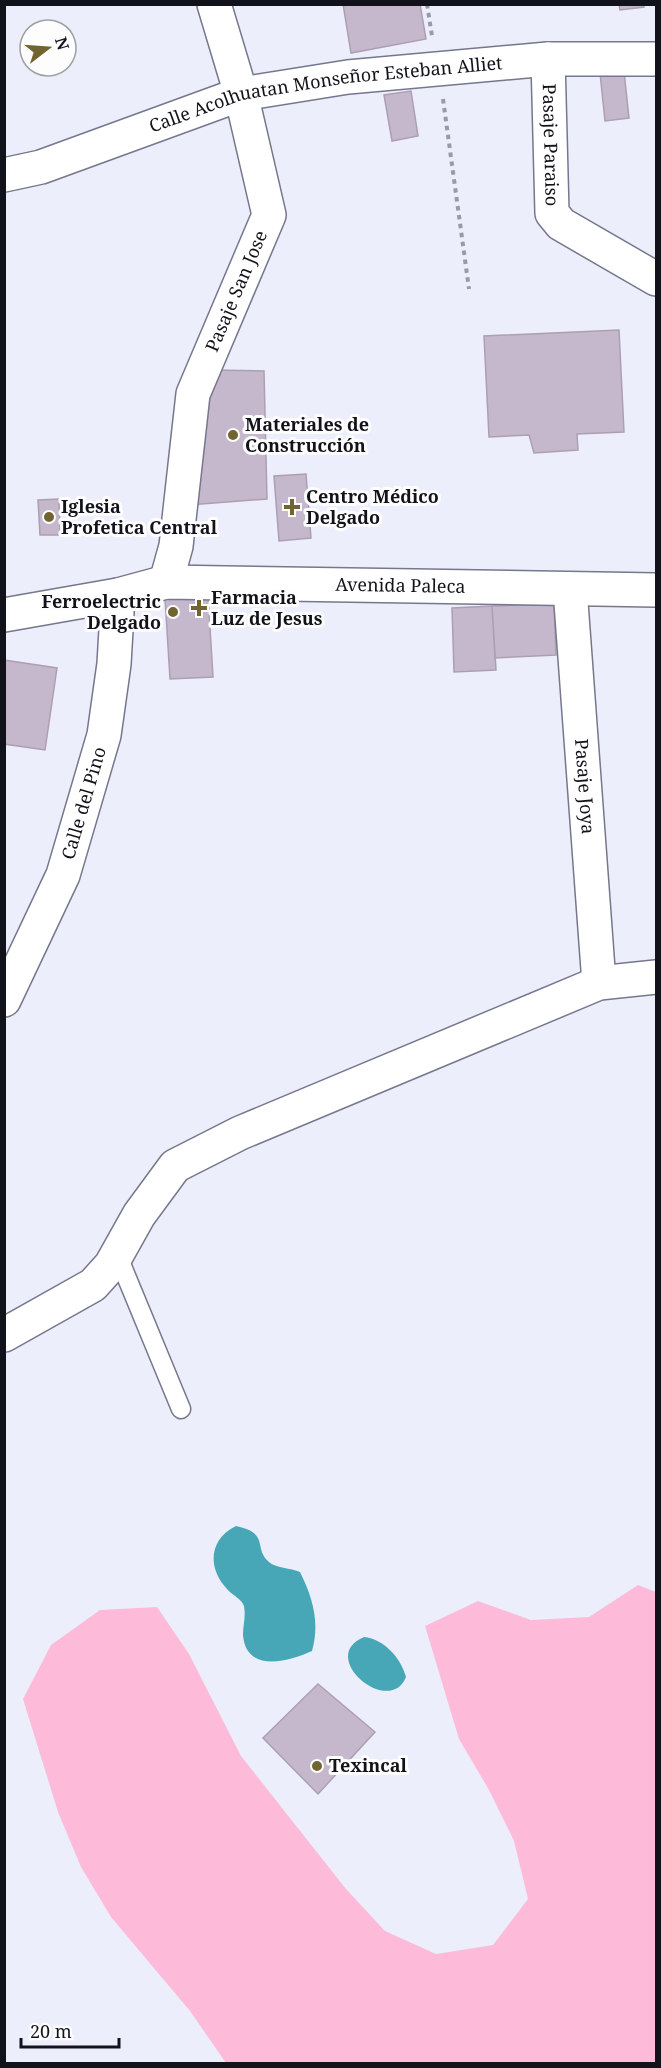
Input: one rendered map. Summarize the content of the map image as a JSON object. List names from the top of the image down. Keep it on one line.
{"streets":{"street":["Calle Acolhuatan Monseñor Esteban Alliet","Pasaje Paraiso","Pasaje San Jose","Avenida Paleca","Pasaje Joya","Calle del Pino"]},"crossings":[["Calle Acolhuatan Monseñor Esteban Alliet","Pasaje Paraiso"],["Calle Acolhuatan Monseñor Esteban Alliet","Pasaje San Jose"],["Pasaje San Jose","Avenida Paleca"],["Avenida Paleca","Pasaje Joya"],["Avenida Paleca","Calle del Pino"]],"places":{"other":["Materiales de Construcción","Iglesia Profetica Central","Ferroelectric Delgado","Texincal"],"health":["Centro Médico Delgado","Farmacia Luz de Jesus"]},"scale_bar":"20 m","north":"right"}
